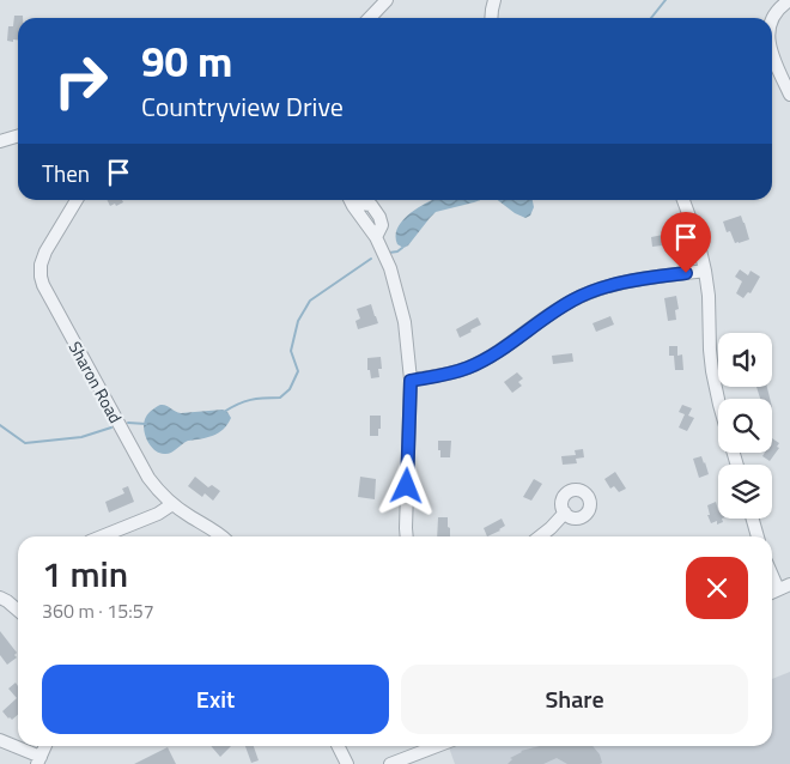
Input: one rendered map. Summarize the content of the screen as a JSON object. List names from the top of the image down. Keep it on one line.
{"streets":{"street":["Sharon Road"]},"page":{"turn":["90 m","Countryview Drive"],"then":"Then","heading":["1 min","360 m · 15:57"],"buttons":["Exit","Share"]}}
